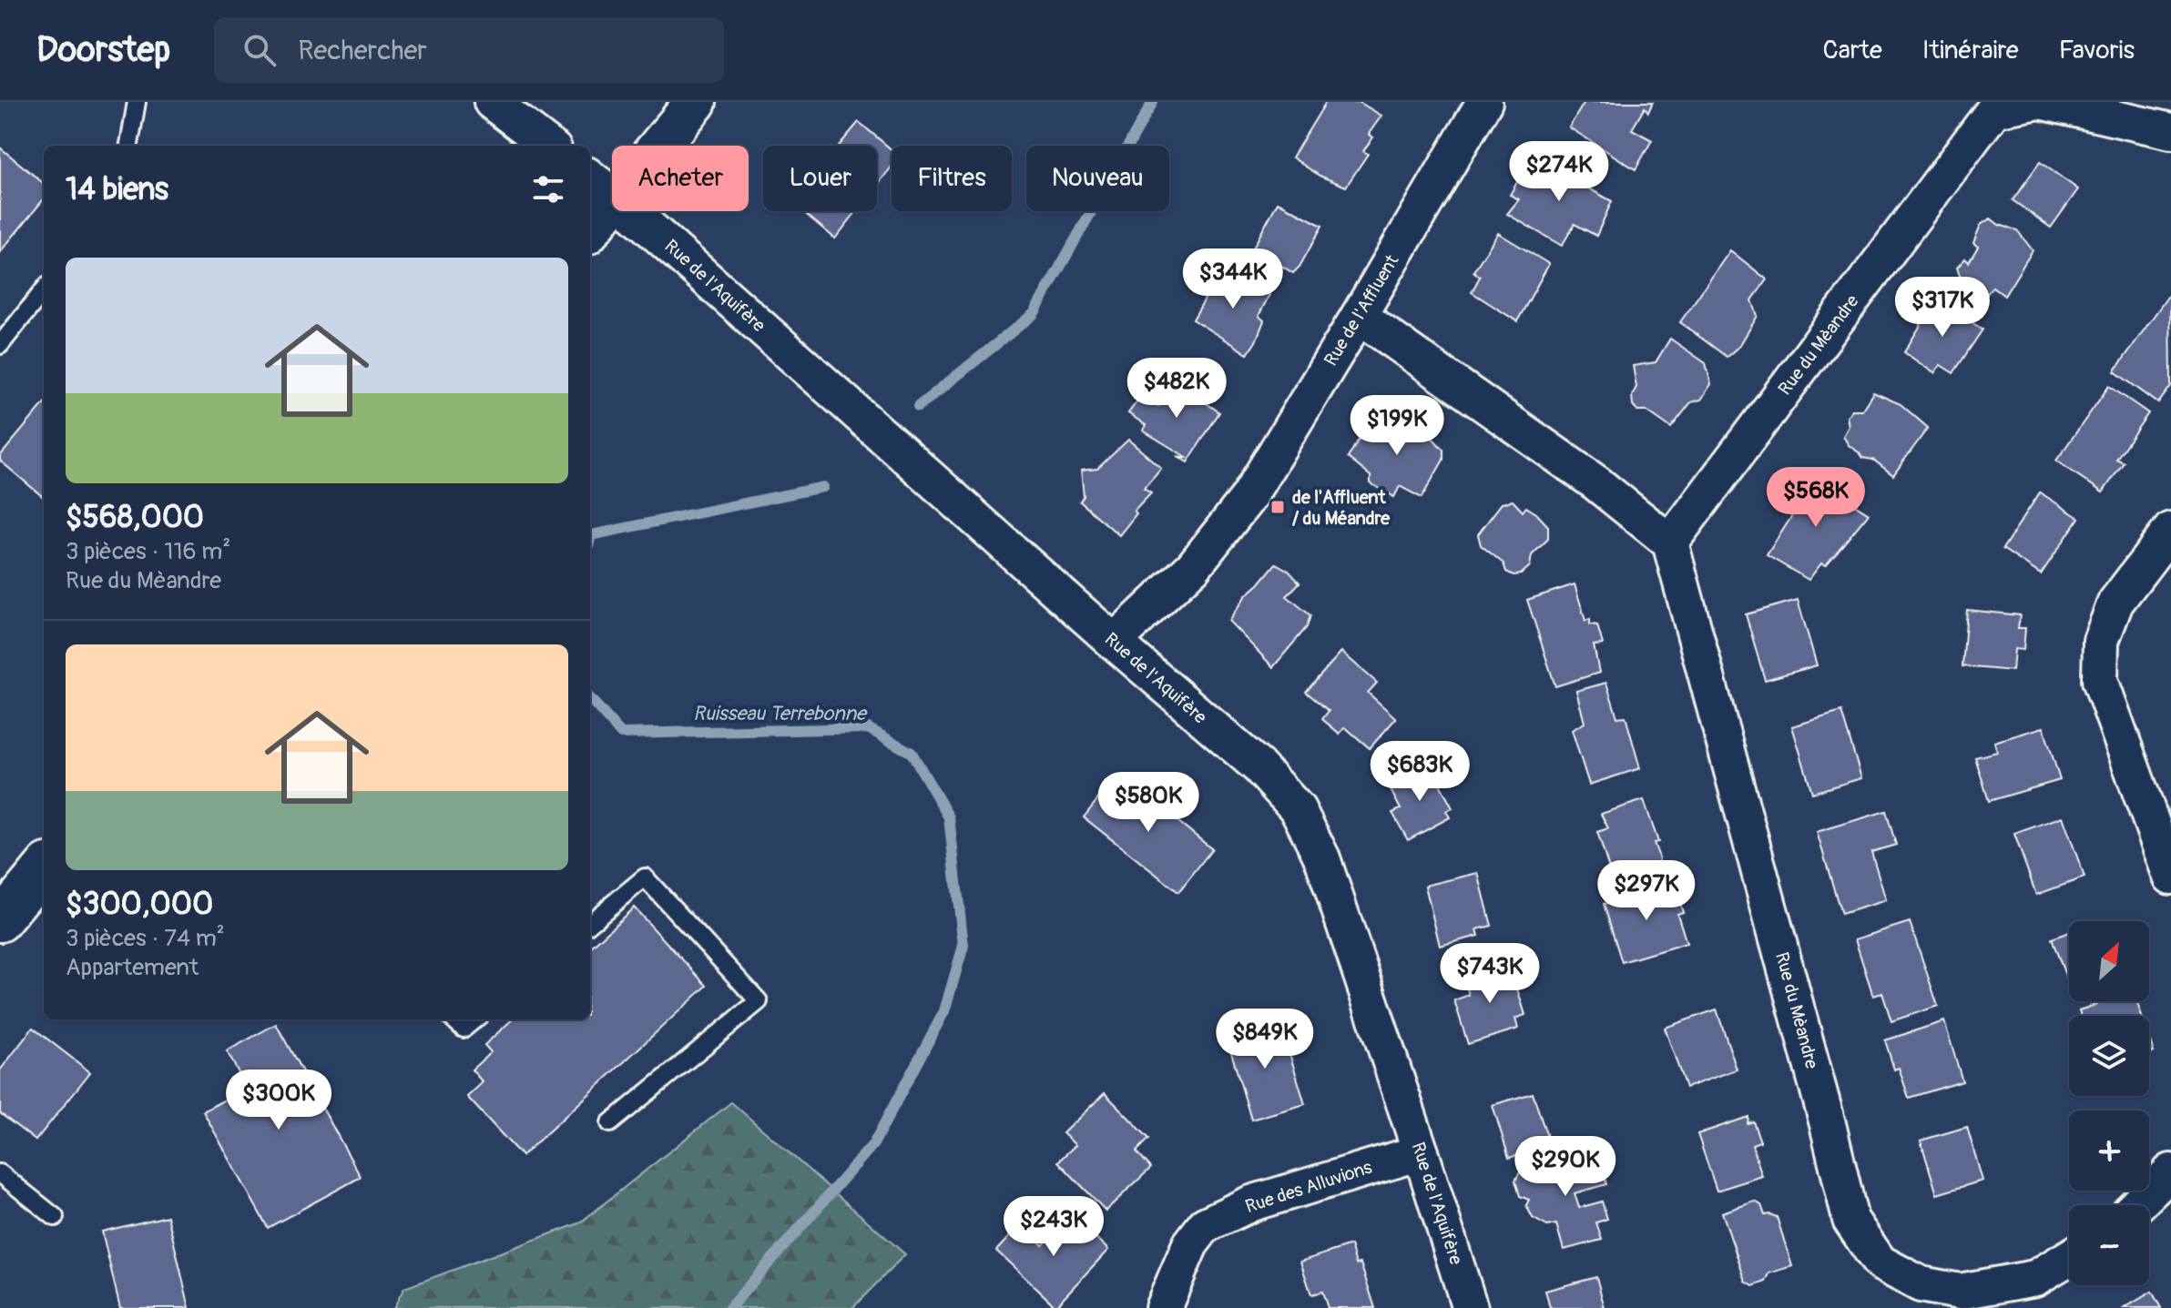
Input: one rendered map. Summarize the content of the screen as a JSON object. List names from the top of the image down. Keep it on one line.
{"streets":{"street":["Rue de l'Aquifère","Rue de l'Affluent","Rue du Mèandre","Rue des Alluvions"]},"crossings":[["Rue de l'Aquifère","Rue de l'Affluent"],["Rue de l'Aquifère","Rue des Alluvions"]],"water":["Ruisseau Terrebonne"],"places":{"transit":["de l'Affluent / du Méandre"]},"north":"top right","page":{"header":"Doorstep","search":"Rechercher","nav":["Carte","Itinéraire","Favoris"],"price":["$274K","$344K","$317K","$482K","$199K","$568K","$683K","$580K","$297K","$743K","$849K","$300K","$290K","$243K"],"chip":["Acheter","Louer","Filtres","Nouveau"],"heading":"14 biens","list":[{"name":"$568,000","note":"3 pièces · 116 m² · Rue du Mèandre"},{"name":"$300,000","note":"3 pièces · 74 m² · Appartement"}],"map_buttons":["+","−"]}}
